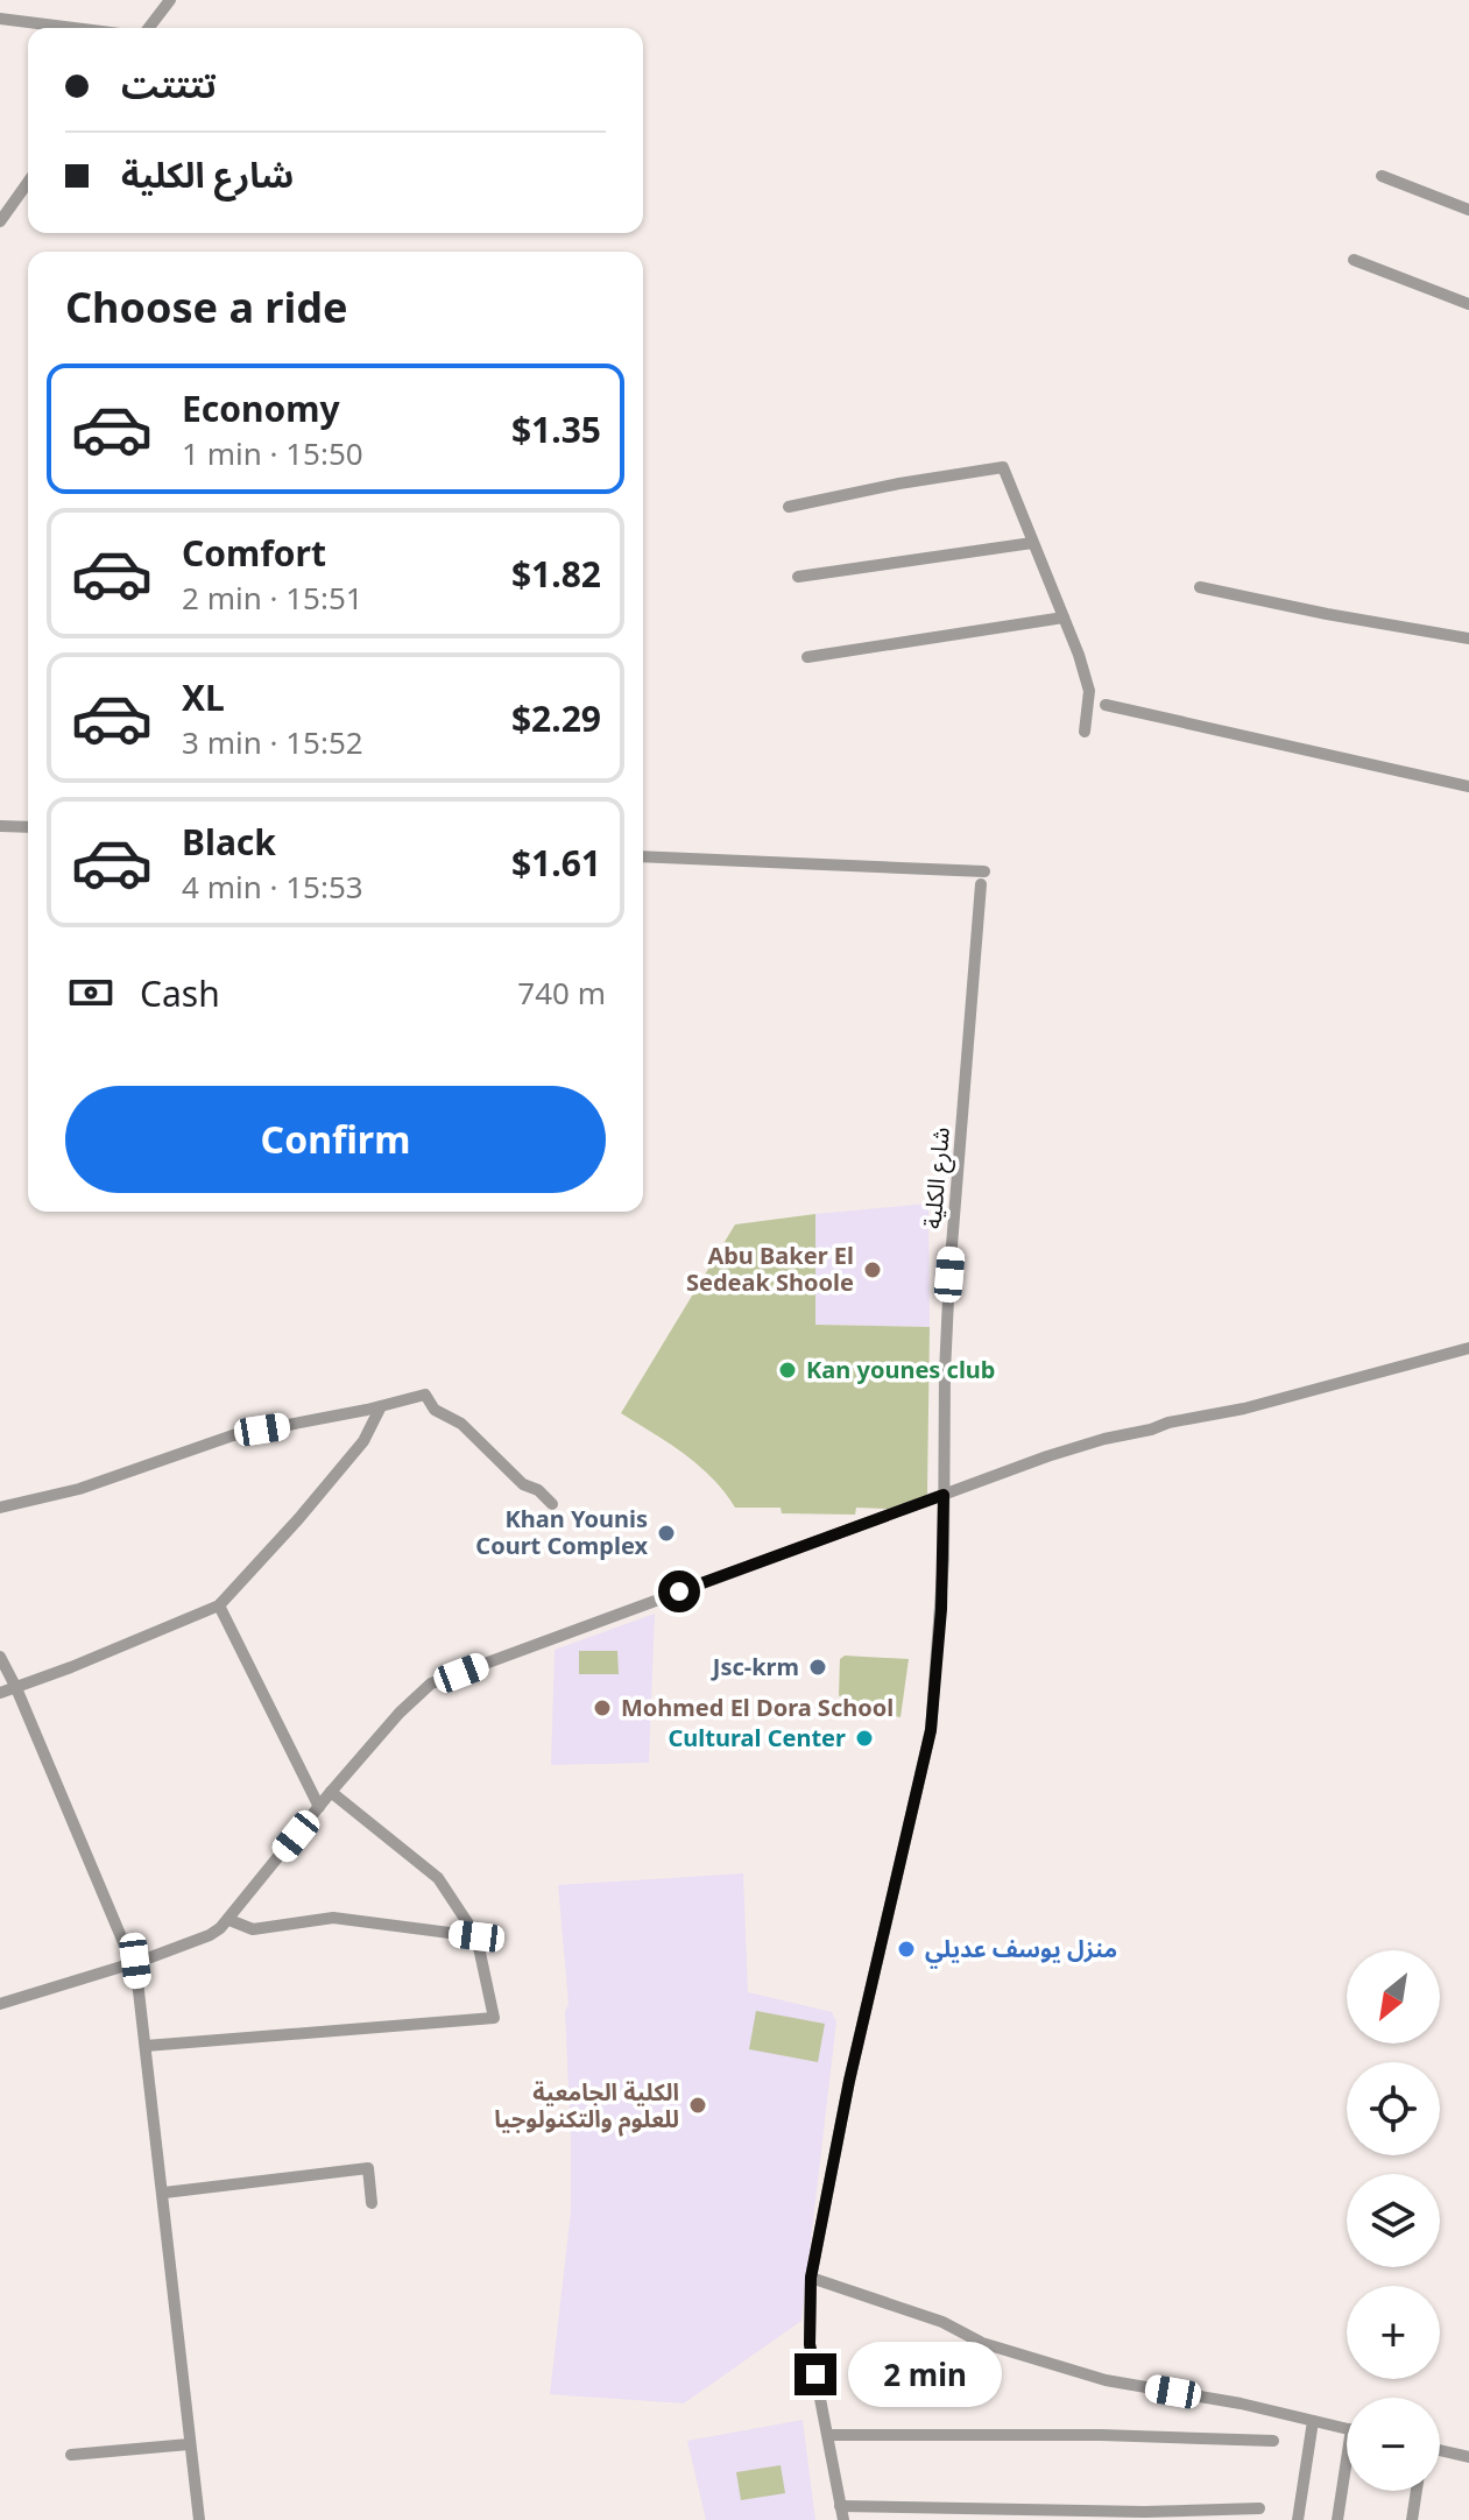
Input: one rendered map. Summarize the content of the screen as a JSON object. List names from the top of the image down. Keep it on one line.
{"streets":{"street":["شارع الكلية"]},"places":["Abu Baker El Sedeak Shoole","Kan younes club","Khan Younis Court Complex","Jsc-krm","Mohmed El Dora School","Cultural Center","منزل يوسف عديلي","الكلية الجامعية للعلوم والتكنولوجيا"],"north":"bottom left","page":{"banner":["تتتتت","شارع الكلية"],"heading":"Choose a ride","list":[{"name":"Economy","note":"1 min · 15:50","value":"$1.35"},{"name":"Comfort","note":"2 min · 15:51","value":"$1.82"},{"name":"XL","note":"3 min · 15:52","value":"$2.29"},{"name":"Black","note":"4 min · 15:53","value":"$1.61"}],"pay":["Cash","740 m"],"buttons":"Confirm","map_buttons":["+","−"],"bubble":"2 min"}}
